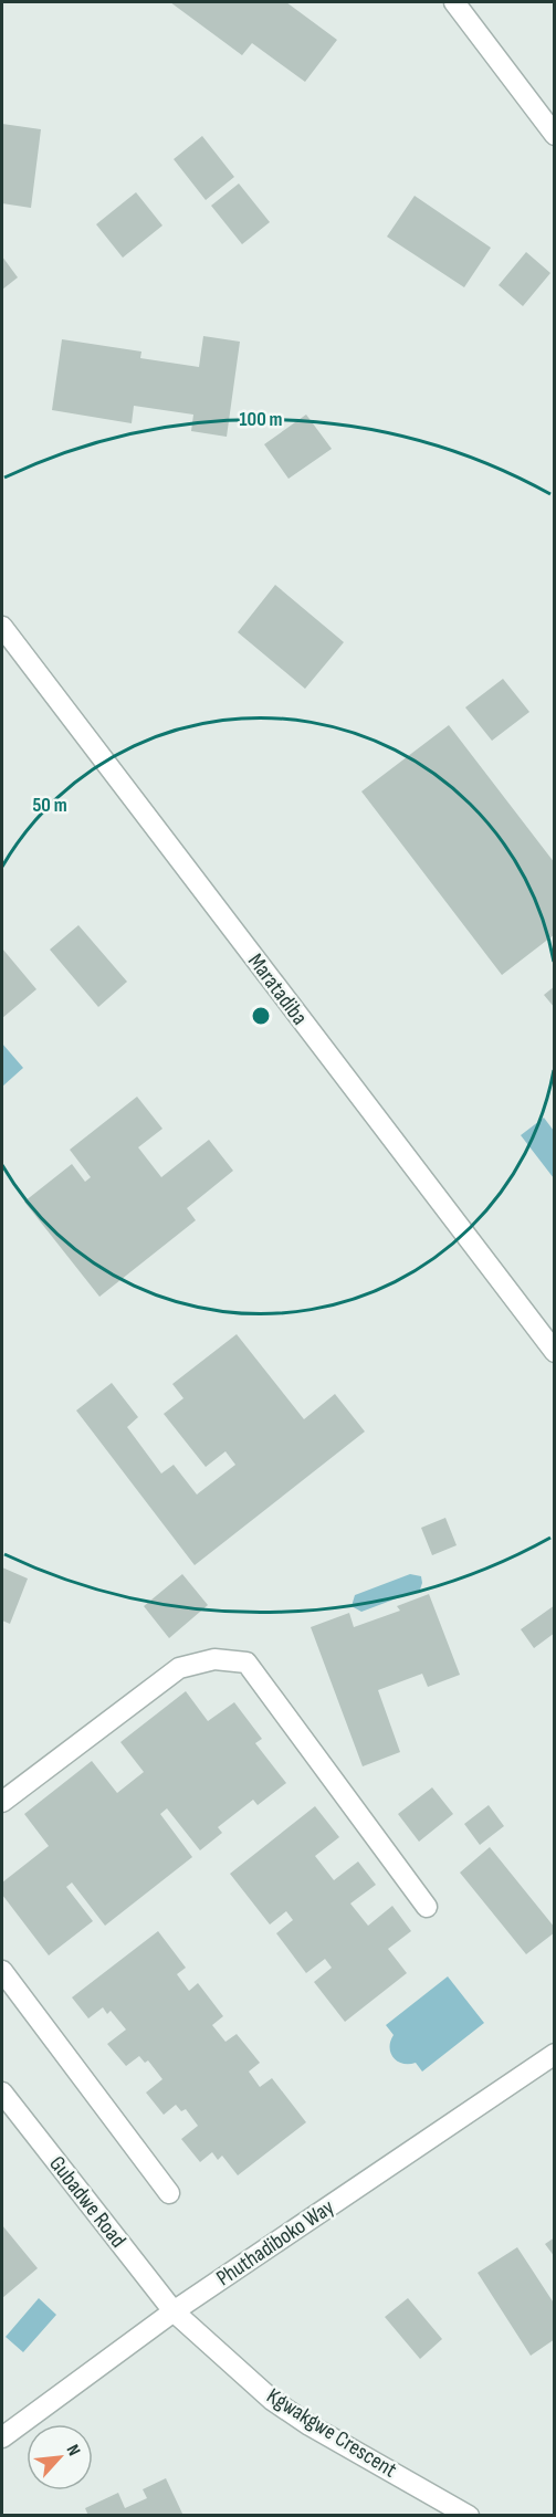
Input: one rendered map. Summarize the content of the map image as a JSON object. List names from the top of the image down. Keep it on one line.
{"streets":{"street":["Maratadiba","Gubadwe Road","Phuthadiboko Way","Kgwakgwe Crescent"]},"crossings":[["Gubadwe Road","Phuthadiboko Way"],["Gubadwe Road","Kgwakgwe Crescent"],["Phuthadiboko Way","Kgwakgwe Crescent"]],"north":"top right","rings":["100 m","50 m"]}
